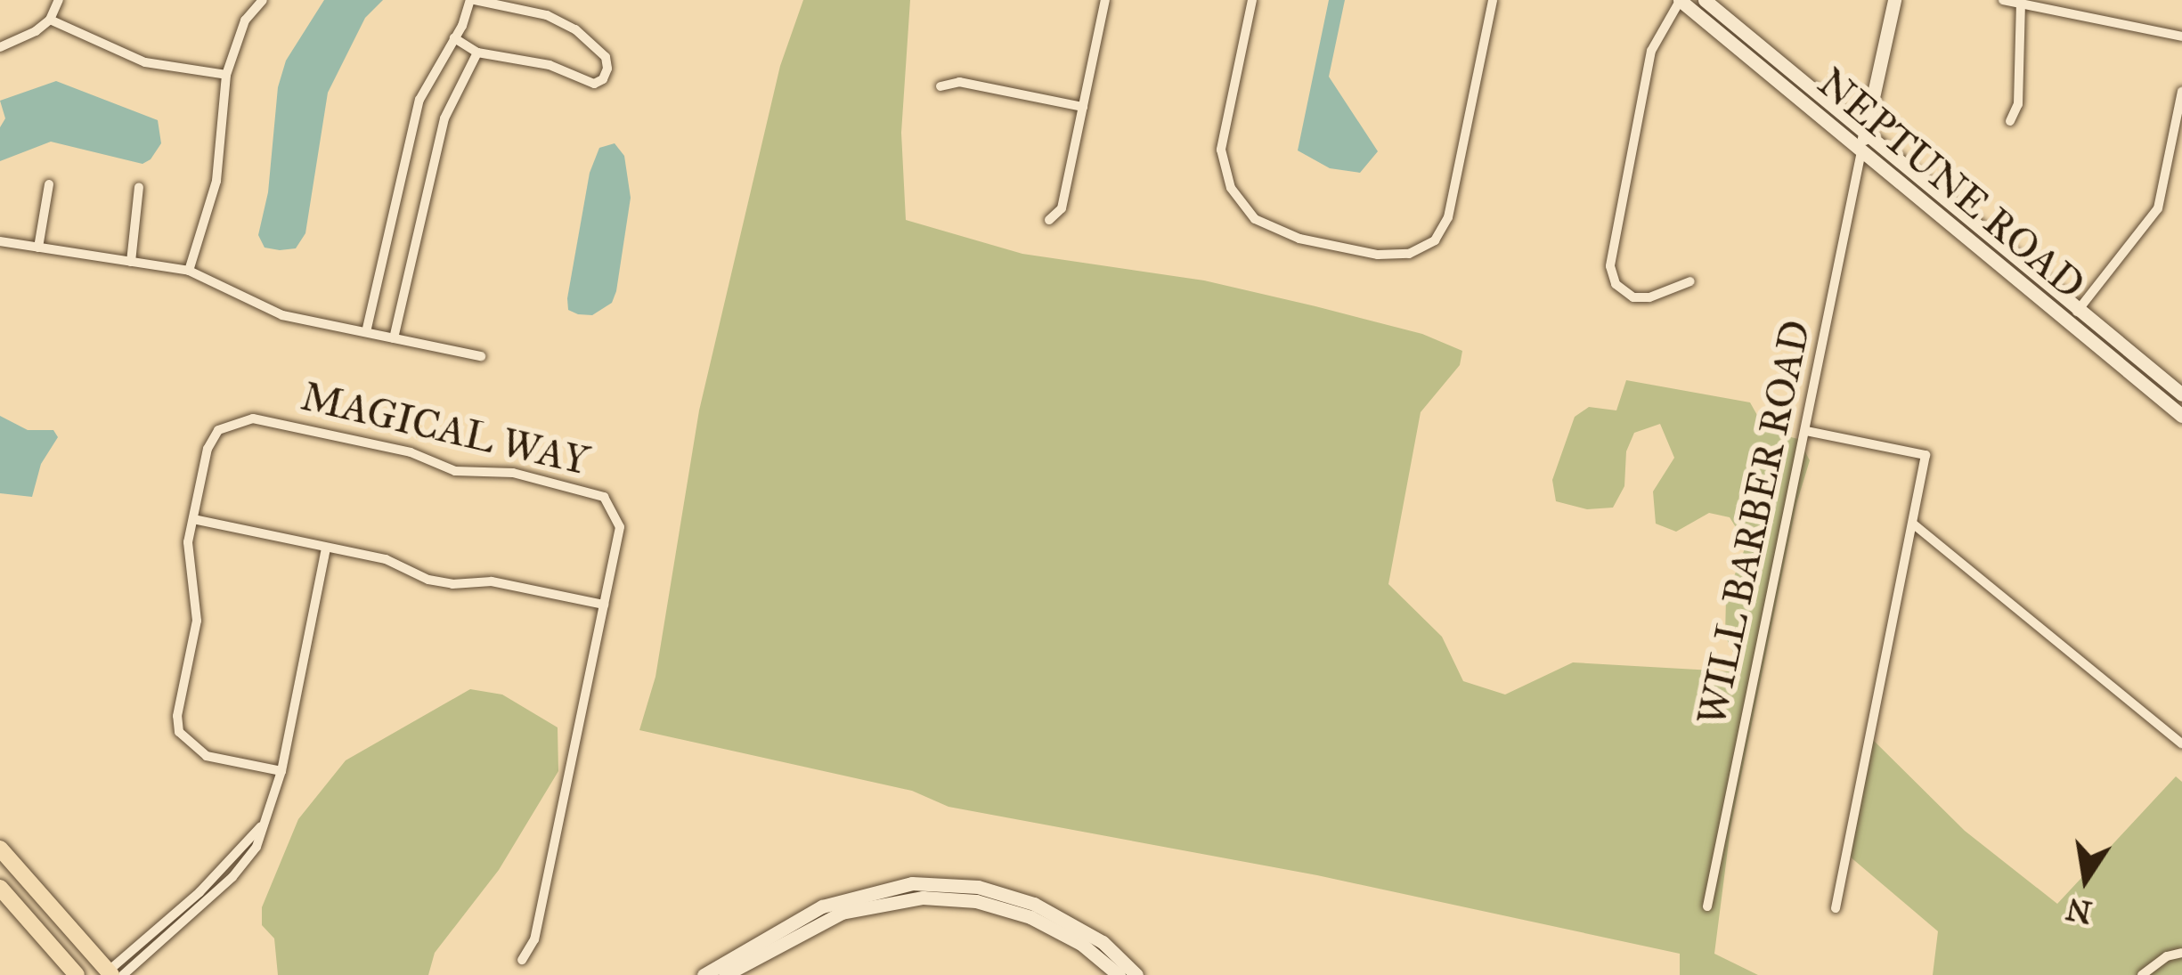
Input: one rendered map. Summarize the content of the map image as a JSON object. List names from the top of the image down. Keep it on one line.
{"streets":{"main road":["NEPTUNE ROAD"],"street":["MAGICAL WAY","WILL BARBER ROAD"]},"crossings":[["NEPTUNE ROAD","WILL BARBER ROAD"]],"north":"bottom"}
